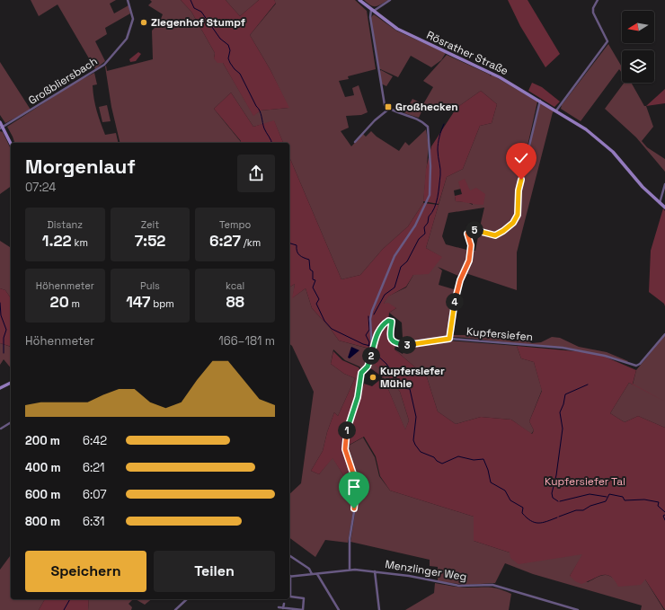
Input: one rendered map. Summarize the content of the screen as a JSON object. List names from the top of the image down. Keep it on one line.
{"streets":{"street":["Rösrather Straße","Großbliersbach","Kupfersiefen","Menzlinger Weg"]},"parks":["Kupfersiefer Tal"],"places":{"other":["Ziegenhof Stumpf","Kupfersiefer Mühle"],"transit":["Großhecken"]},"north":"left","page":{"heading":["Morgenlauf","07:24"],"stats":[["Distanz","1.22 km"],["Zeit","7:52"],["Tempo","6:27 /km"],["Höhenmeter","20 m"],["Puls","147 bpm"],["kcal","88"]],"pins":["5","4","3","2","1"],"chart":["Höhenmeter","166–181 m"],"list":[{"name":"200 m","note":"6:42"},{"name":"400 m","note":"6:21"},{"name":"600 m","note":"6:07"},{"name":"800 m","note":"6:31"}],"buttons":["Speichern","Teilen"]}}
